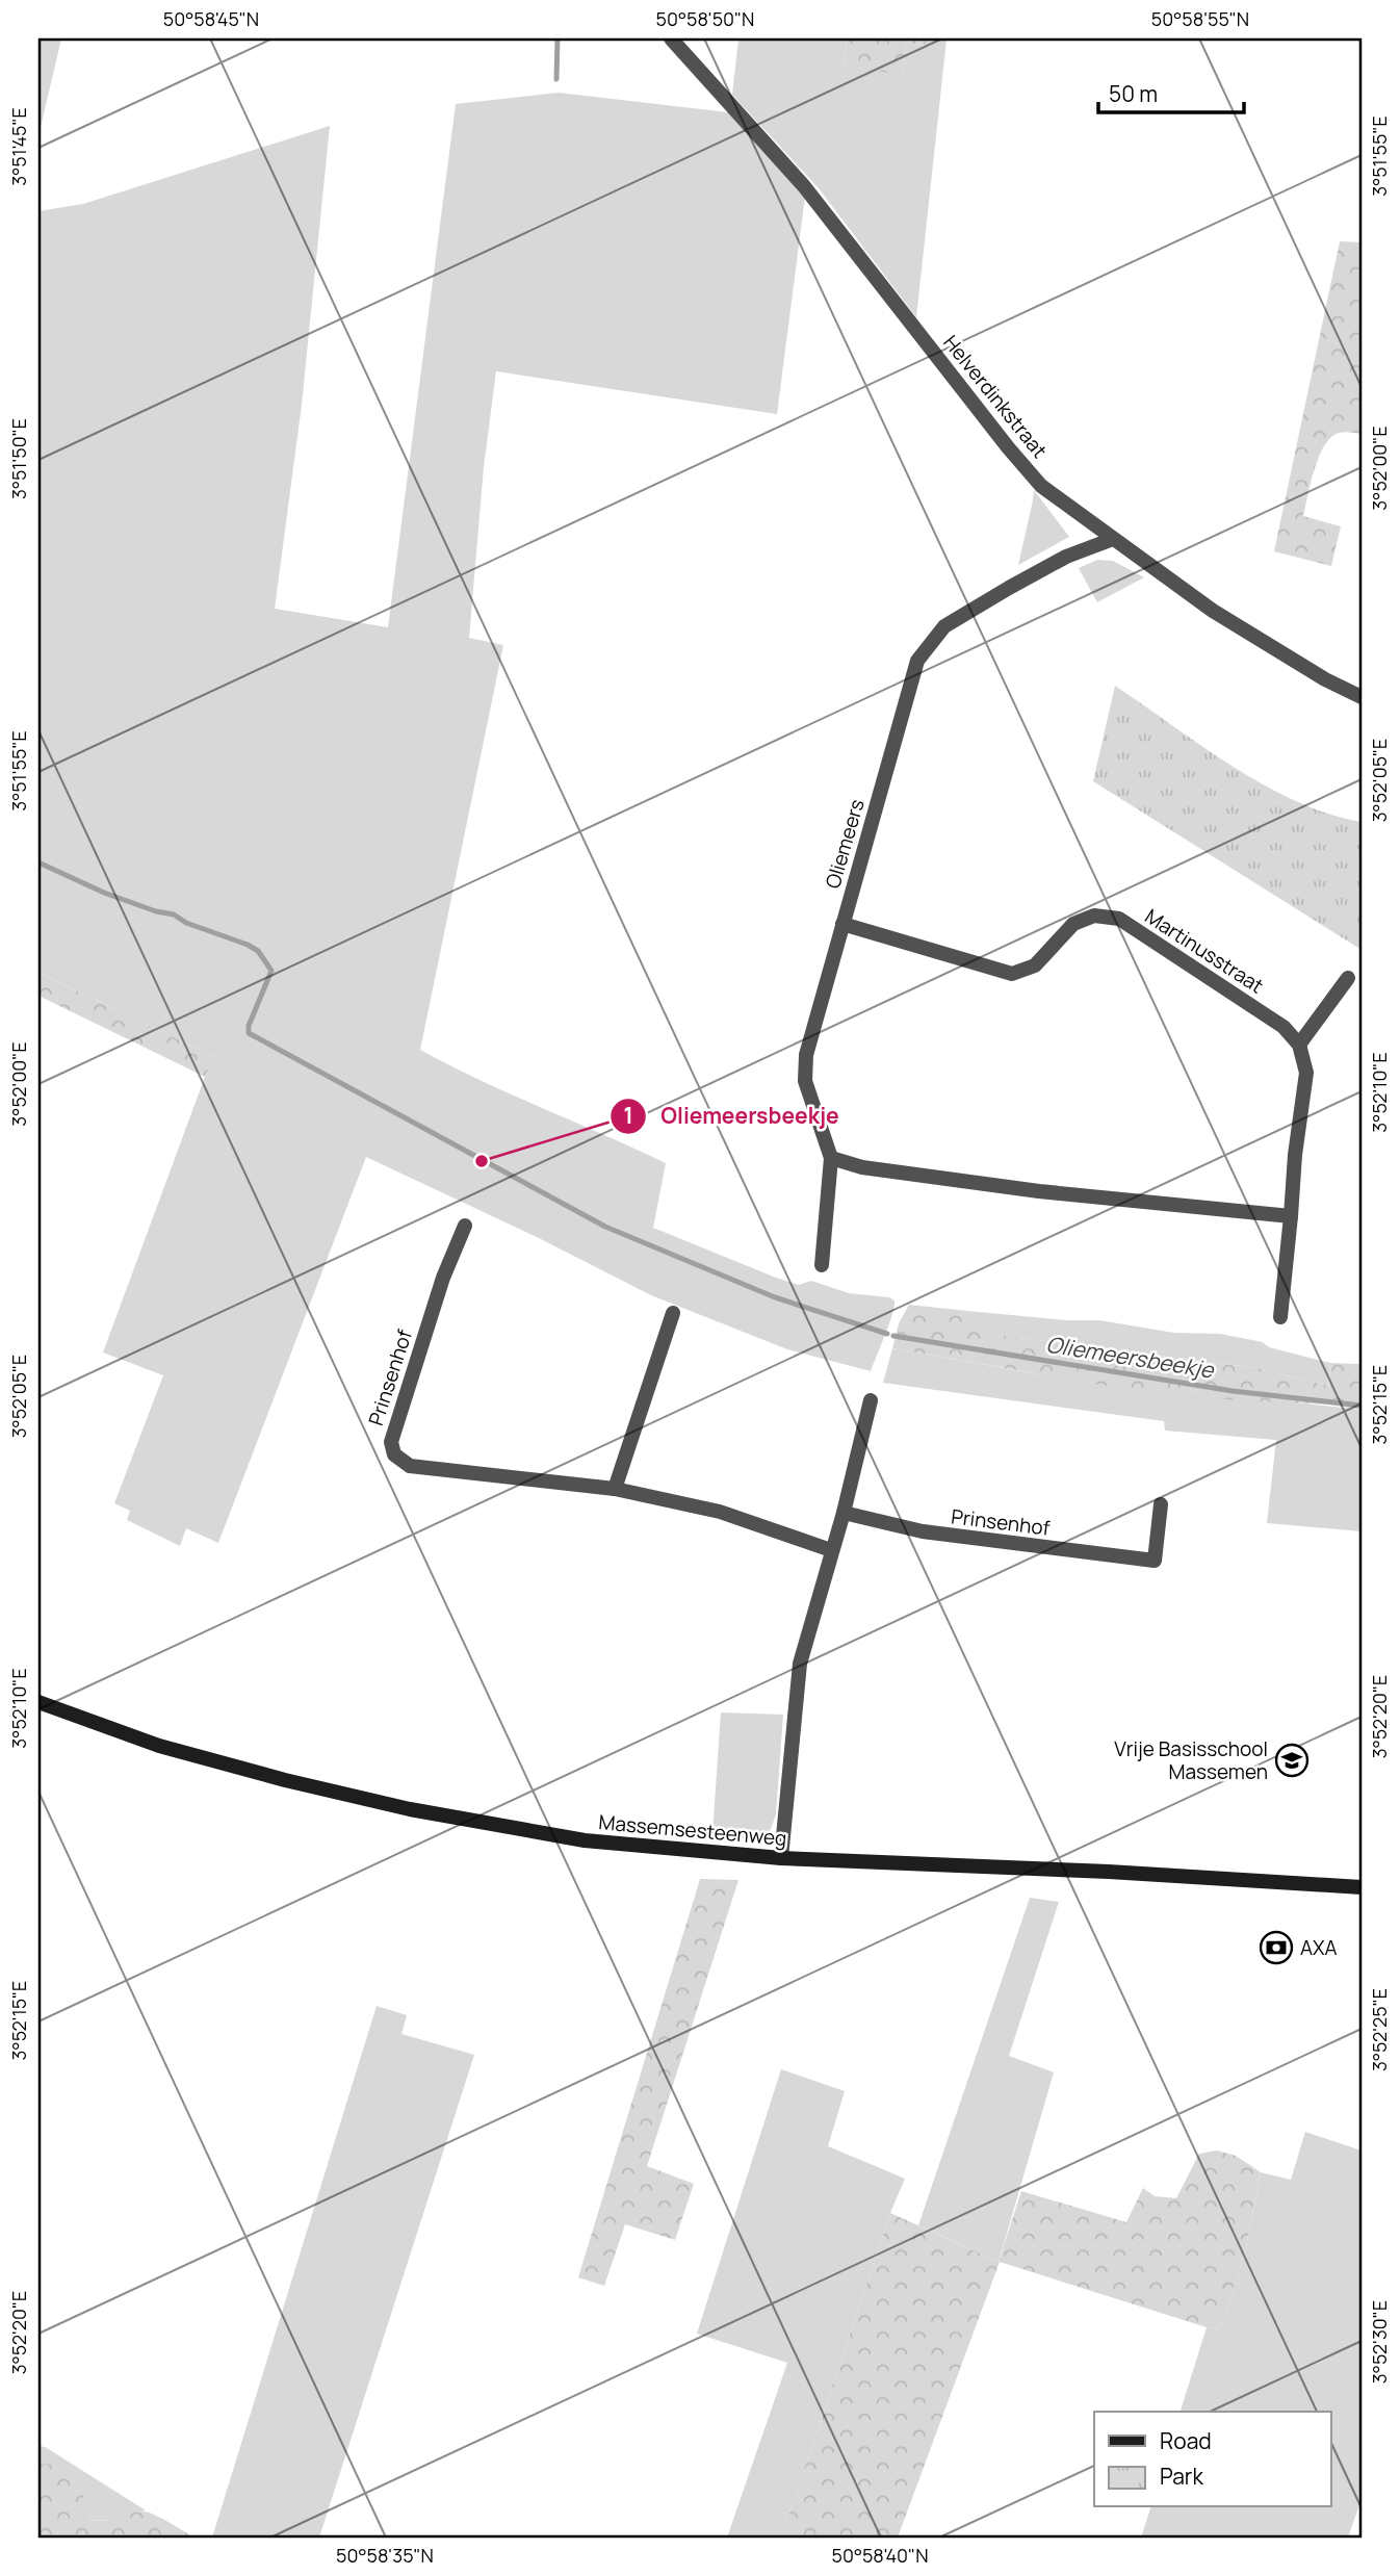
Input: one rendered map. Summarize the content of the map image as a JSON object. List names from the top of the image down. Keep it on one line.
{"streets":{"main road":["Massemsesteenweg"],"street":["Helverdinkstraat","Oliemeers","Martinusstraat","Prinsenhof"]},"crossings":[["Helverdinkstraat","Oliemeers"],["Oliemeers","Martinusstraat"]],"water":["Oliemeersbeekje"],"places":{"other":["Oliemeersbeekje"],"school or university":["Vrije Basisschool Massemen"],"bank":["AXA"]},"legend":["Road","Park"],"scale_bar":"50 m","coordinates":["50°58'45\"N","50°58'50\"N","50°58'55\"N","3°51'45\"E","3°51'55\"E","3°51'50\"E","3°52'00\"E","3°52'05\"E","3°52'10\"E","3°52'15\"E","3°52'20\"E","3°52'25\"E","3°52'30\"E","50°58'35\"N","50°58'40\"N"]}
